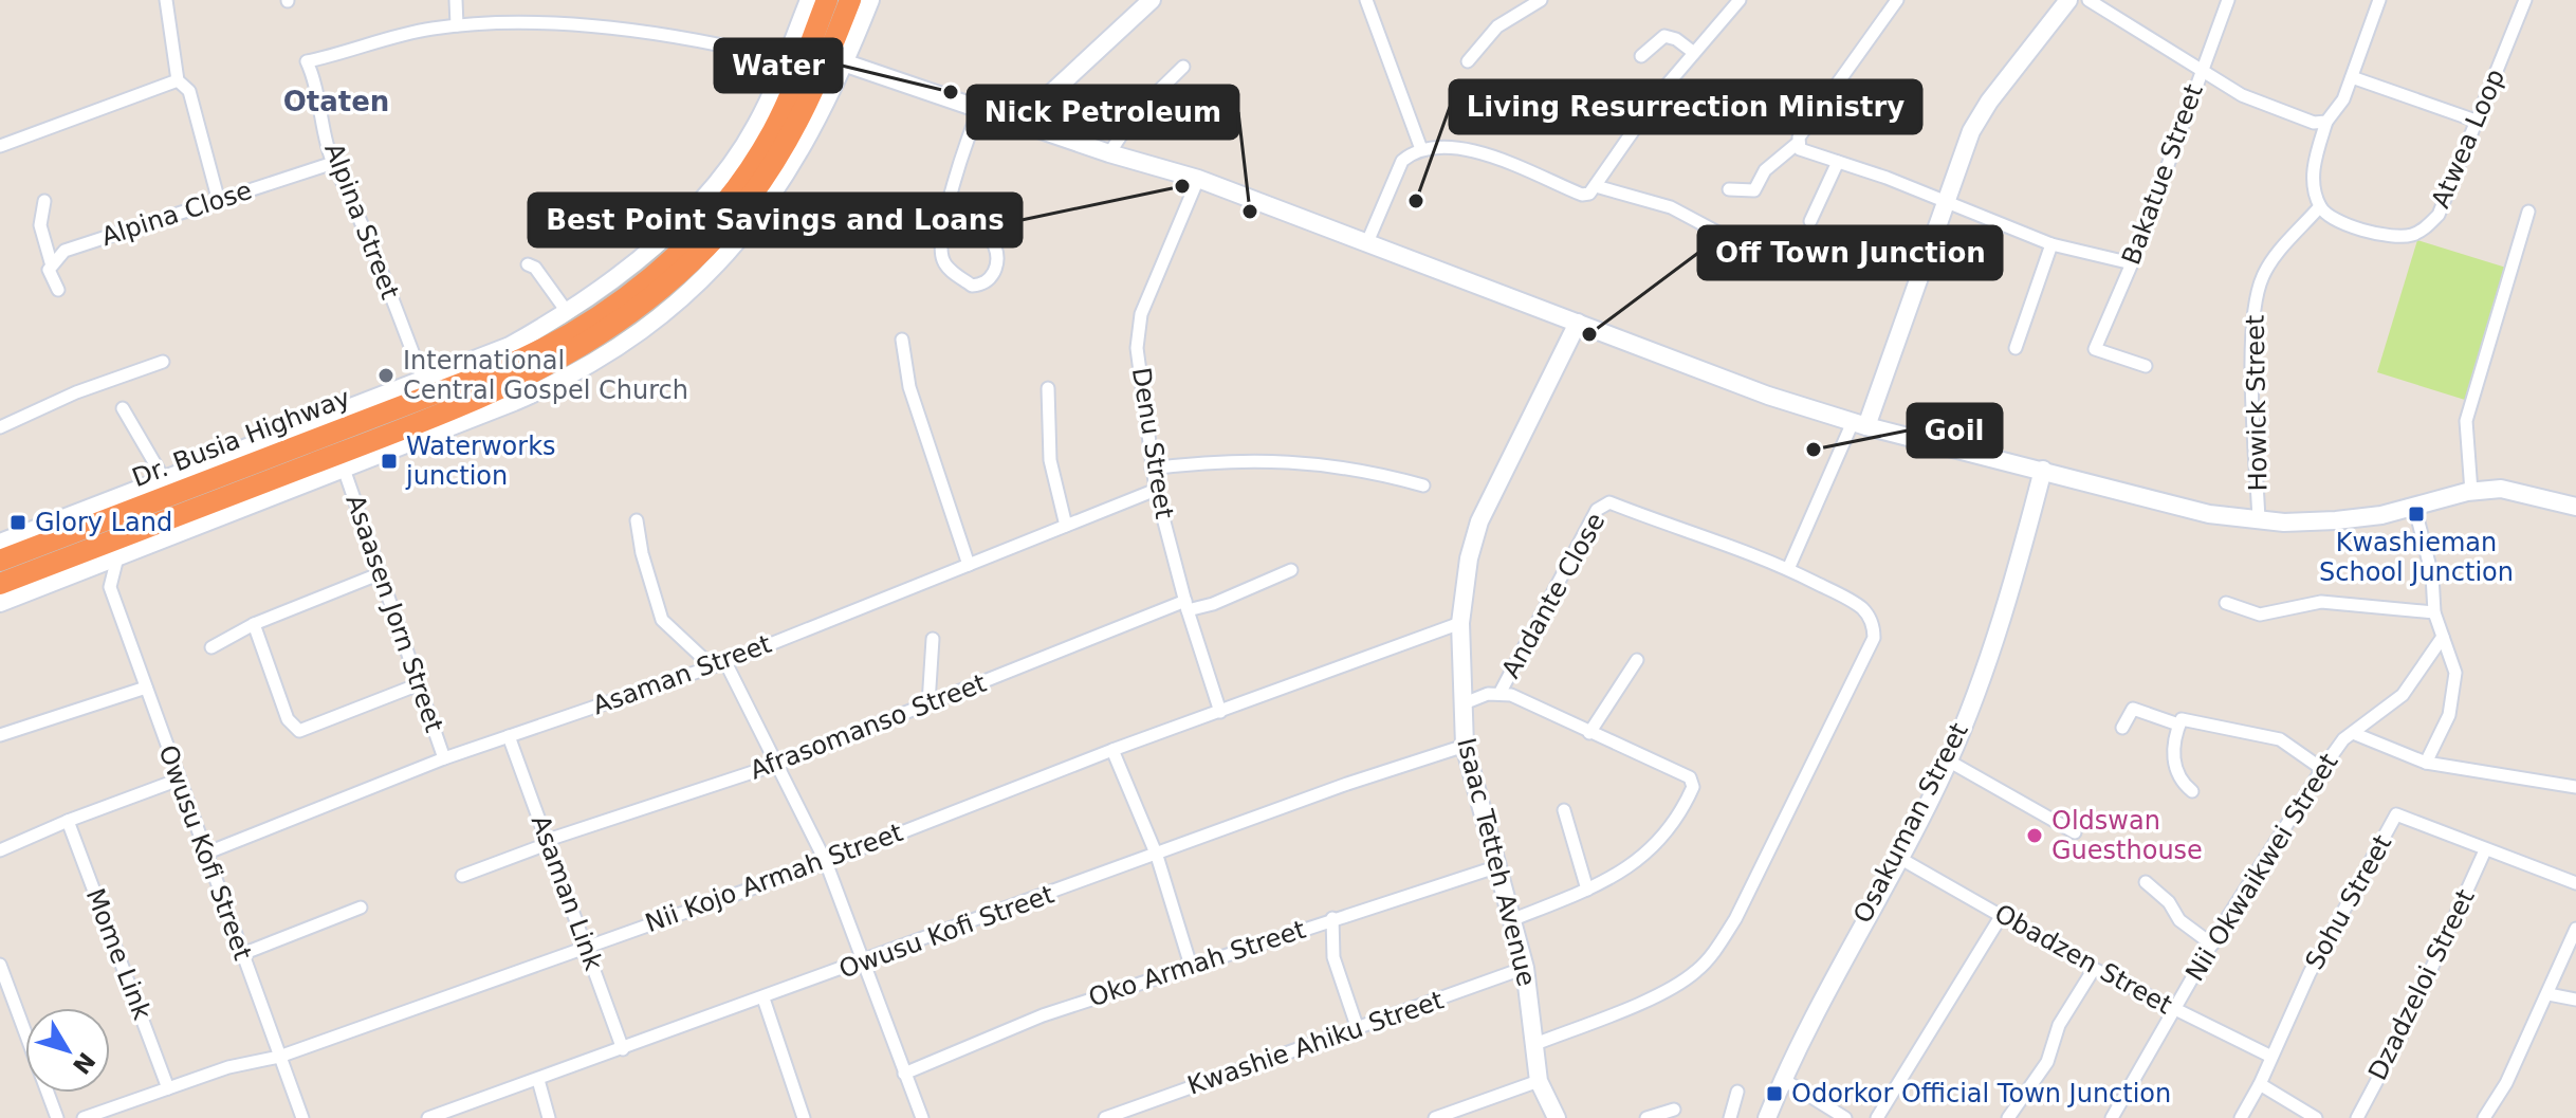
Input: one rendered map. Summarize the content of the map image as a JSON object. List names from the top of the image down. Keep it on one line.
{"streets":{"highway":["Dr. Busia Highway"],"street":["Atwea Loop","Bakatue Street","Alpina Close","Alpina Street","Howick Street","Denu Street","Andante Close","Asaasen Jorn Street","Asaman Street","Afrasomanso Street","Osakuman Street","Owusu Kofi Street","Isaac Tetteh Avenue","Nii Okwaikwei Street","Nii Kojo Armah Street","Asaman Link","Sohu Street","Mome Link","Obadzen Street","Oko Armah Street","Dzadzeloi Street","Kwashie Ahiku Street"]},"crossings":[["Atwea Loop","Howick Street"],["Alpina Close","Alpina Street"],["Alpina Street","Dr. Busia Highway"],["Dr. Busia Highway","Asaasen Jorn Street"],["Denu Street","Asaman Street"],["Denu Street","Afrasomanso Street"],["Denu Street","Nii Kojo Armah Street"],["Asaasen Jorn Street","Asaman Street"],["Asaman Street","Owusu Kofi Street"],["Asaman Street","Asaman Link"],["Afrasomanso Street","Asaman Link"],["Osakuman Street","Obadzen Street"],["Owusu Kofi Street","Isaac Tetteh Avenue"],["Owusu Kofi Street","Nii Kojo Armah Street"],["Owusu Kofi Street","Asaman Link"],["Isaac Tetteh Avenue","Nii Kojo Armah Street"],["Isaac Tetteh Avenue","Oko Armah Street"],["Isaac Tetteh Avenue","Kwashie Ahiku Street"],["Nii Okwaikwei Street","Obadzen Street"],["Nii Kojo Armah Street","Asaman Link"],["Nii Kojo Armah Street","Mome Link"],["Sohu Street","Obadzen Street"],["Sohu Street","Dzadzeloi Street"]],"districts":["Otaten"],"places":{"other":["Water","Best Point Savings and Loans","Living Resurrection Ministry","Nick Petroleum","Off Town Junction","International Central Gospel Church","Goil","Oldswan Guesthouse"],"transit":["Waterworks junction","Kwashieman School Junction","Glory Land","Odorkor Official Town Junction"]},"north":"bottom right"}
